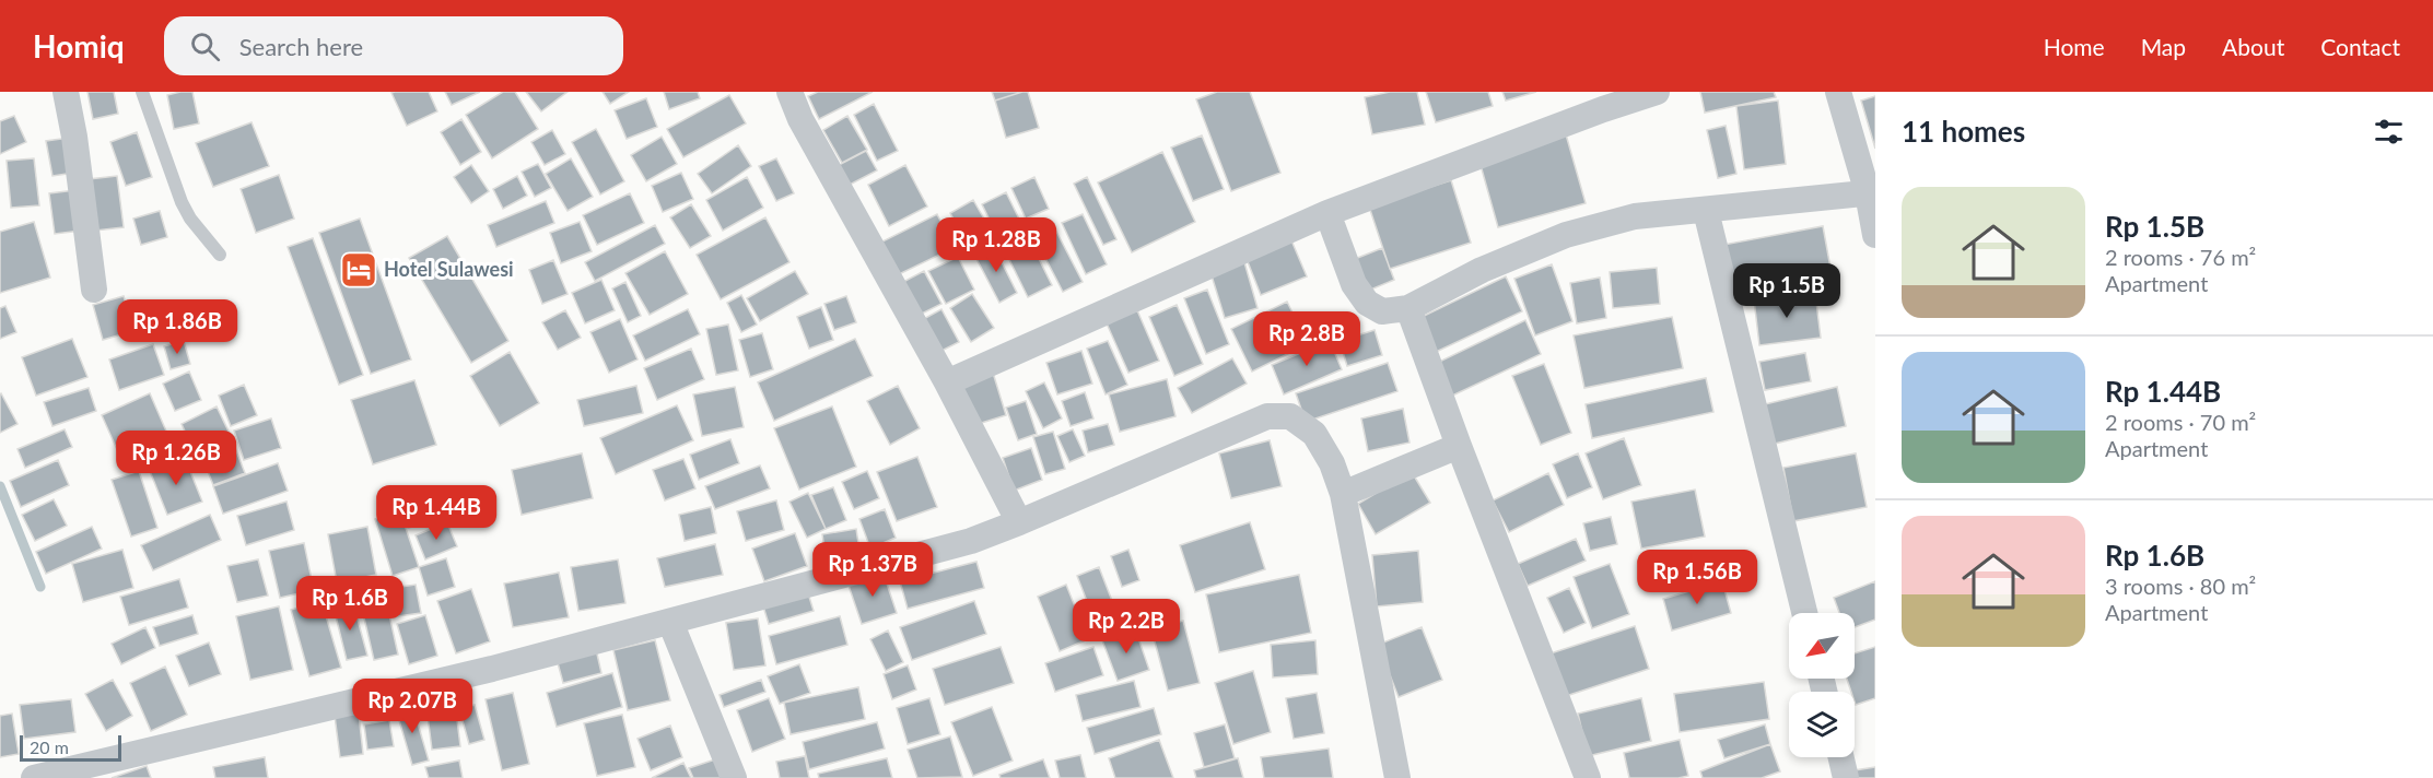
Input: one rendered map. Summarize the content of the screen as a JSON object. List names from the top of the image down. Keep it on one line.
{"places":{"hotel":["Hotel Sulawesi"]},"scale_bar":"20 m","north":"bottom left","page":{"header":"Homiq","search":"Search here","nav":["Home","Map","About","Contact"],"heading":"11 homes","list":[{"name":"Rp 1.5B","note":"2 rooms · 76 m² · Apartment"},{"name":"Rp 1.44B","note":"2 rooms · 70 m² · Apartment"},{"name":"Rp 1.6B","note":"3 rooms · 80 m² · Apartment"}],"price":["Rp 1.28B","Rp 1.5B","Rp 1.86B","Rp 2.8B","Rp 1.26B","Rp 1.44B","Rp 1.37B","Rp 1.56B","Rp 1.6B","Rp 2.2B","Rp 2.07B"],"scale":"20 m"}}
